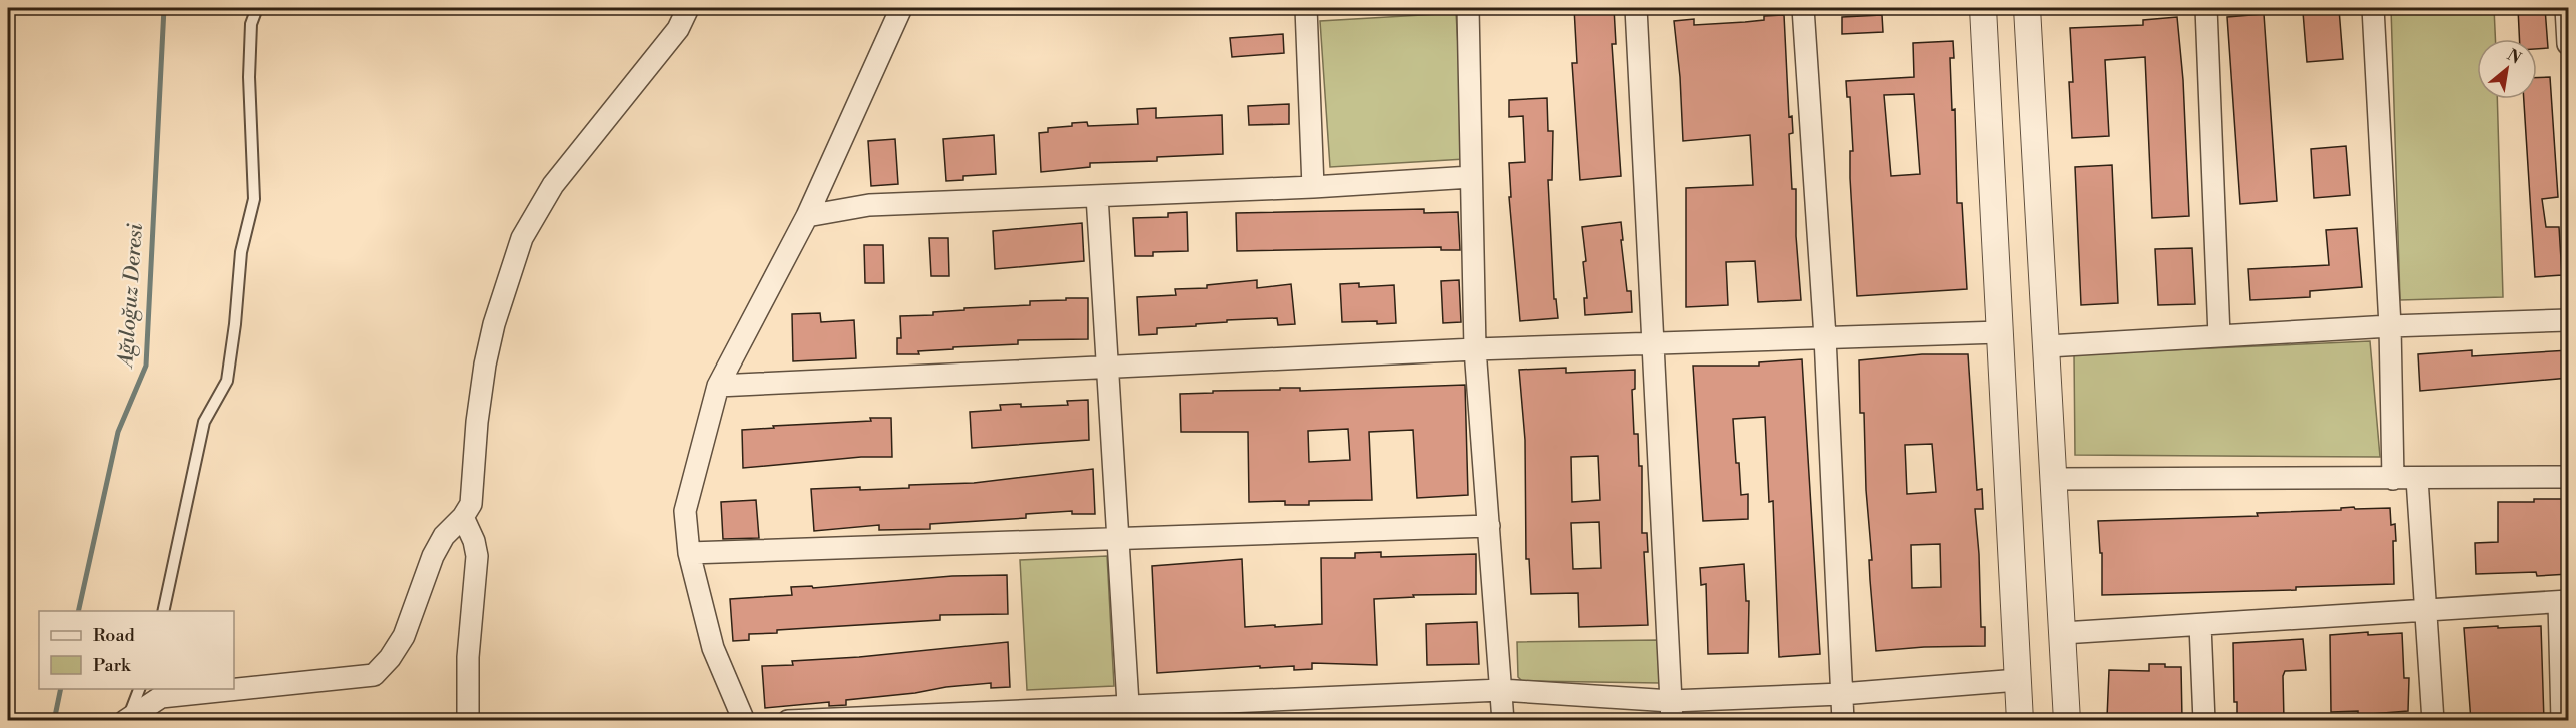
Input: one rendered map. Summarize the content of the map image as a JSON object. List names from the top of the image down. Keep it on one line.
{"water":["Ağıloğuz Deresi"],"legend":["Road","Park"],"north":"top right"}
